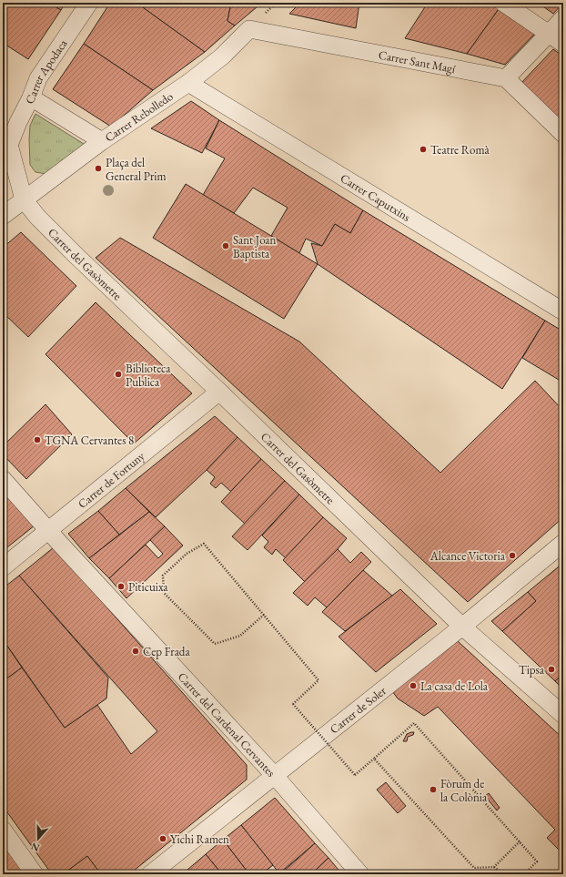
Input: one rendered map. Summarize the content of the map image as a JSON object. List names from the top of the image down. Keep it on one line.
{"streets":{"street":["Carrer Sant Magí","Carrer Apodaca","Carrer Rebolledo","Carrer Caputxins","Carrer del Gasòmetre","Carrer de Fortuny","Carrer de Soler","Carrer del Cardenal Cervantes"]},"crossings":[["Carrer Sant Magí","Carrer Rebolledo"],["Carrer Rebolledo","Carrer Caputxins"],["Carrer Rebolledo","Carrer del Gasòmetre"],["Carrer del Gasòmetre","Carrer de Fortuny"],["Carrer del Gasòmetre","Carrer de Soler"],["Carrer de Fortuny","Carrer del Cardenal Cervantes"],["Carrer de Soler","Carrer del Cardenal Cervantes"]],"places":["Teatre Romà","Plaça del General Prim","Sant Joan Baptista","Biblioteca Publica","TGNA Cervantes 8","Alcance Victoria","Piticuixa","Cep Frada","Tipsa","La casa de Lola","Fòrum de la Colònia","Yichi Ramen"],"north":"bottom"}
